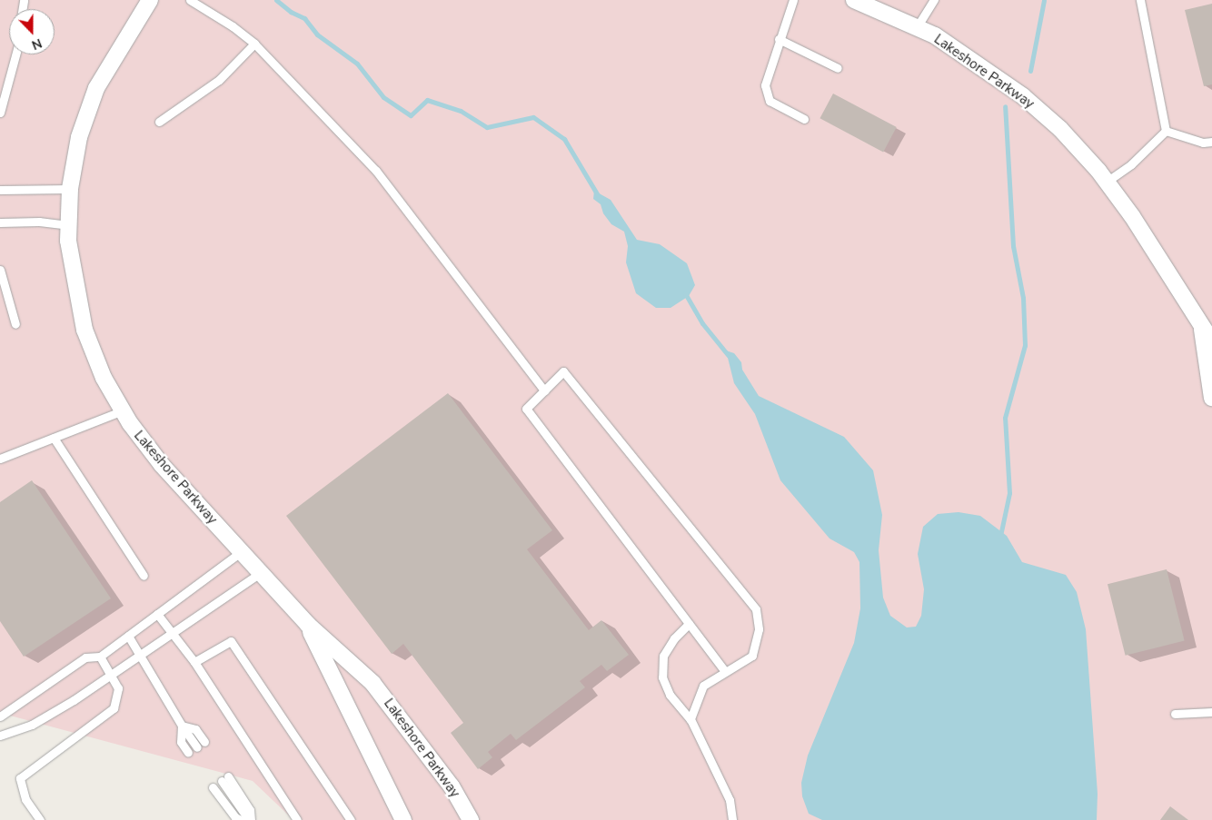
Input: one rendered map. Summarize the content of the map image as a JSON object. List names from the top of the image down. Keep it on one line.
{"streets":{"street":["Lakeshore Parkway"]},"north":"bottom"}
